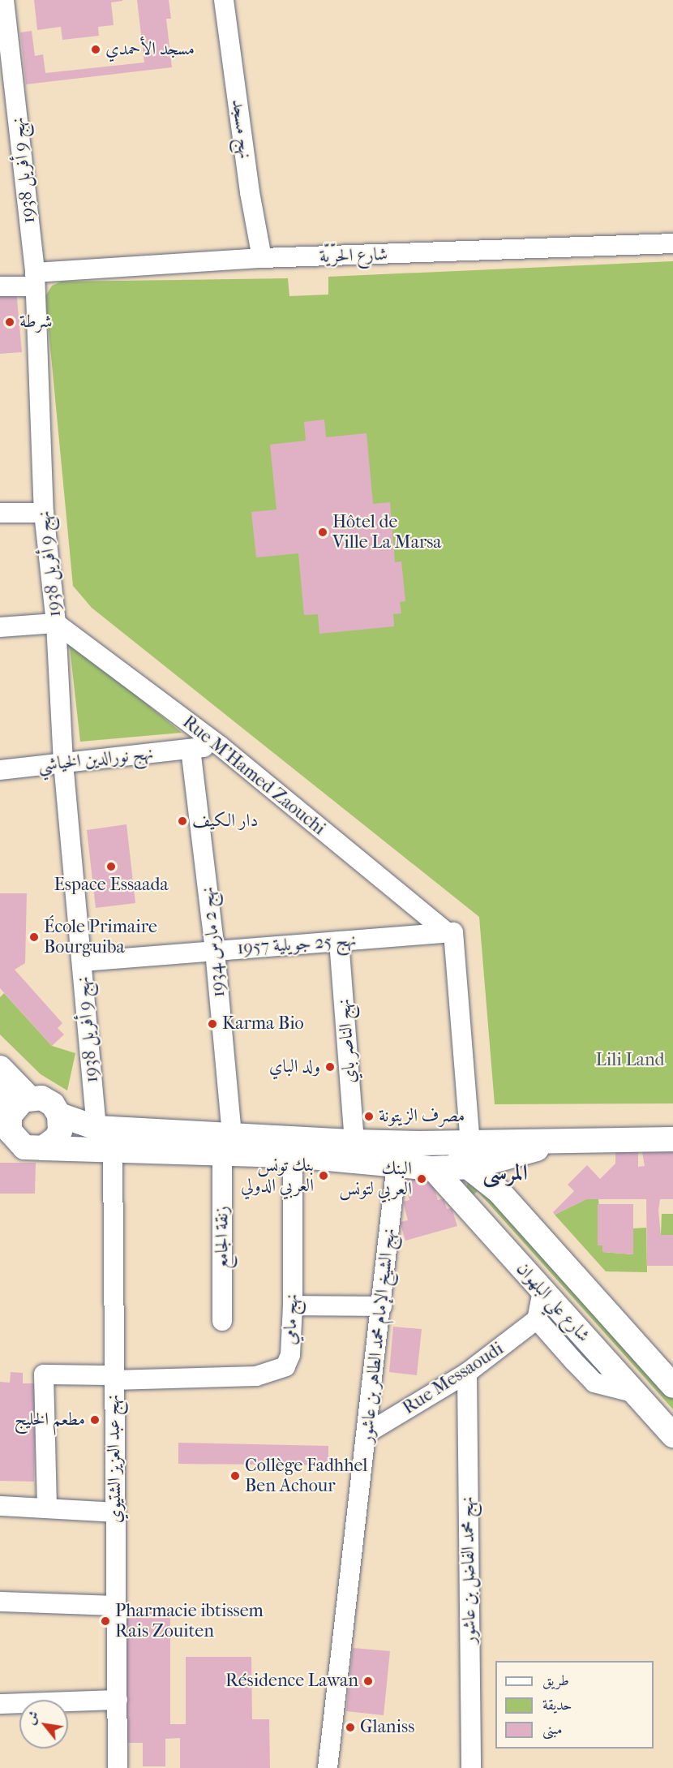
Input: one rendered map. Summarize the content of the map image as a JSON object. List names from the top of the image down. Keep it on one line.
{"streets":{"main road":["شارع علي البلهوان"],"street":["نهج مسجد","نهج 9 أفريل 1938","شارع الحرّيّة","نهج نورالدين الخياشي","Rue M'Hamed Zaouchi","نهج 2 مارس 1934","نهج 25 جويلية 1957","نهج الناصر باي","زنقة الجامع","نهج مامي","نهج الشيخ الإمام محمد الطاهر بن عاشور","Rue Messaoudi","نهج عبد العزيز الشتيوي","نهج محمد الفاضل بن عاشور"]},"crossings":[["نهج مسجد","شارع الحرّيّة"],["نهج 9 أفريل 1938","شارع الحرّيّة"],["نهج 9 أفريل 1938","نهج نورالدين الخياشي"],["نهج 9 أفريل 1938","Rue M'Hamed Zaouchi"],["نهج 9 أفريل 1938","نهج 25 جويلية 1957"],["نهج نورالدين الخياشي","Rue M'Hamed Zaouchi"],["نهج نورالدين الخياشي","نهج 2 مارس 1934"],["Rue M'Hamed Zaouchi","نهج 25 جويلية 1957"],["نهج 2 مارس 1934","نهج 25 جويلية 1957"],["نهج 2 مارس 1934","زنقة الجامع"],["نهج 25 جويلية 1957","نهج الناصر باي"],["نهج مامي","نهج عبد العزيز الشتيوي"],["نهج الشيخ الإمام محمد الطاهر بن عاشور","Rue Messaoudi"],["Rue Messaoudi","نهج محمد الفاضل بن عاشور"]],"districts":["المرسى"],"parks":["Lili Land"],"places":["مسجد الأحمدي","شرطة","Hôtel de Ville La Marsa","دار الكيف","Espace Essaada","École Primaire Bourguiba","Karma Bio","ولد الباي","مصرف الزيتونة","بنك تونس العربي الدولي","البنك العربي لتونس","مطعم الخليج","Collège Fadhhel Ben Achour","Pharmacie ibtissem Rais Zouiten","Résidence Lawan","Glaniss"],"legend":["طريق","حديقة","مبنى"],"north":"top left"}
